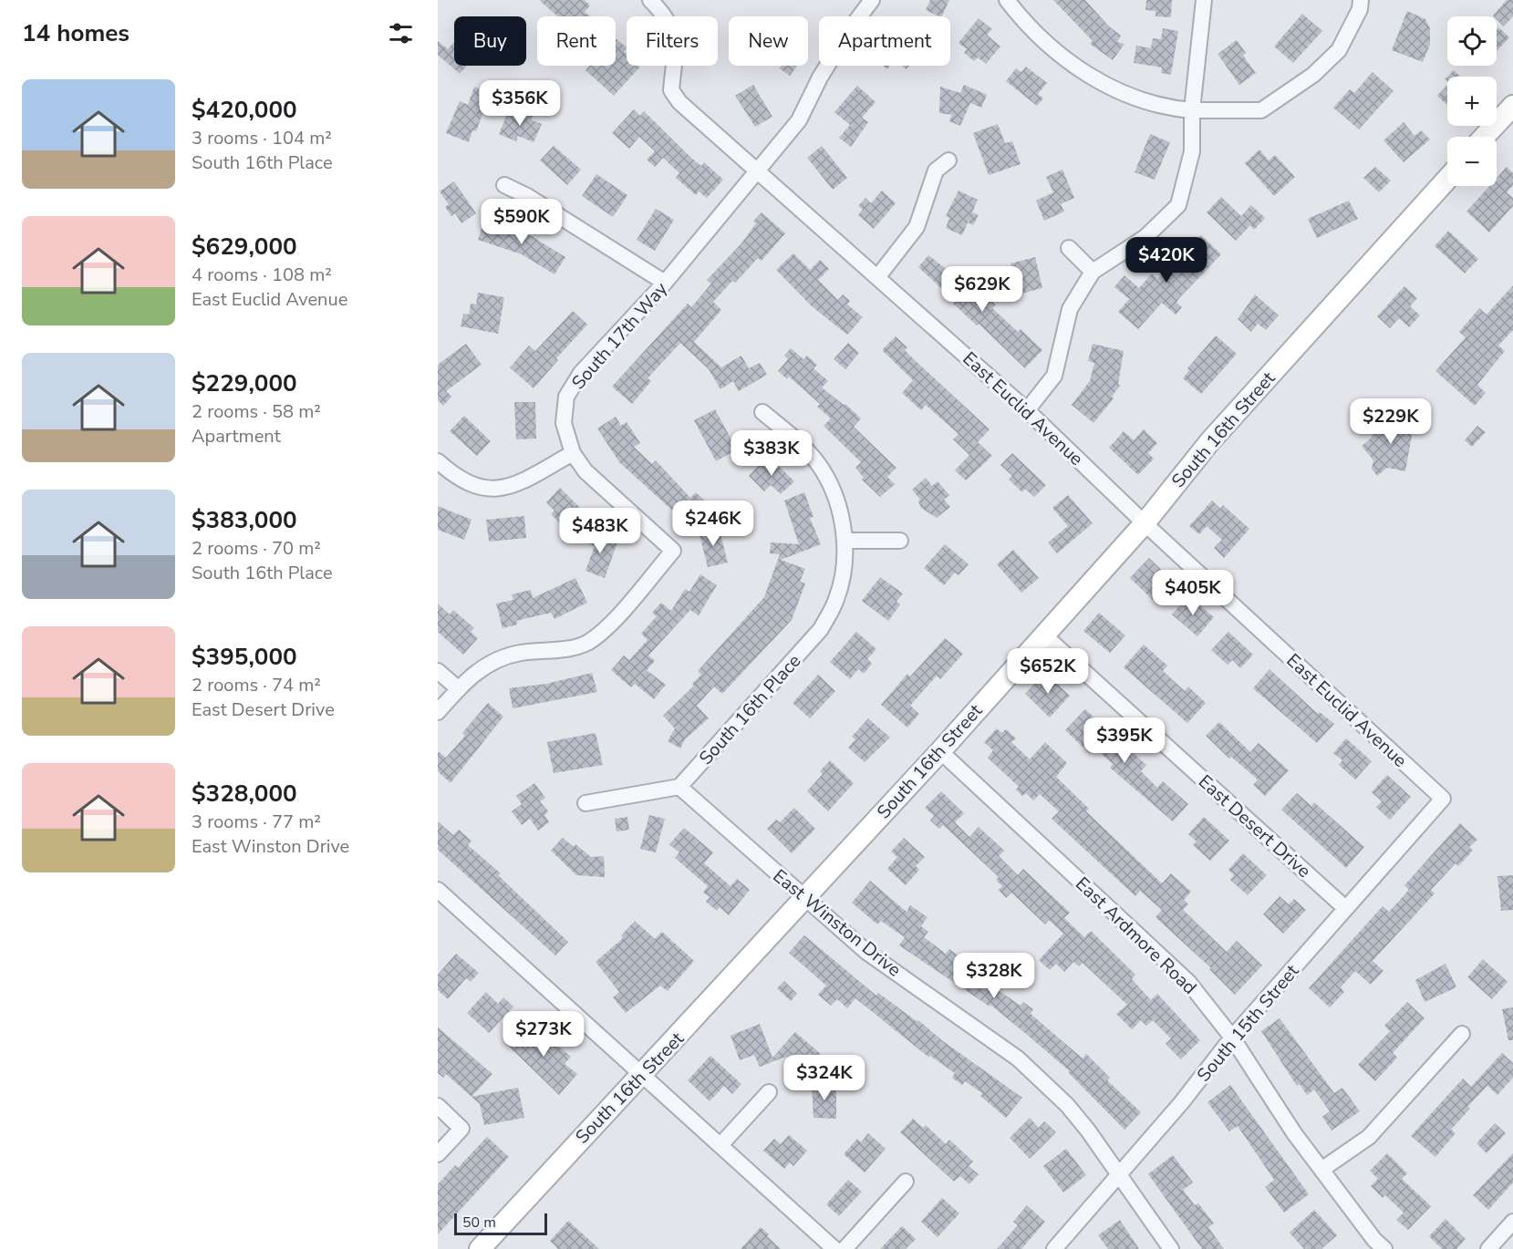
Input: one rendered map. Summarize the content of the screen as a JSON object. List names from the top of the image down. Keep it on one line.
{"streets":{"main road":["South 16th Street"],"street":["South 17th Way","East Euclid Avenue","South 16th Place","East Desert Drive","East Winston Drive","East Ardmore Road","South 15th Street"]},"crossings":[["South 17th Way","East Euclid Avenue"],["East Euclid Avenue","South 16th Street"],["East Euclid Avenue","South 15th Street"],["South 16th Street","East Desert Drive"],["South 16th Street","East Winston Drive"],["South 16th Street","East Ardmore Road"],["South 16th Place","East Winston Drive"],["East Desert Drive","South 15th Street"],["East Winston Drive","South 15th Street"],["East Ardmore Road","South 15th Street"]],"scale_bar":"50 m","page":{"heading":"14 homes","map_buttons":["+","−"],"chip":["Buy","Rent","Filters","New","Apartment"],"list":[{"name":"$420,000","note":"3 rooms · 104 m² · South 16th Place"},{"name":"$629,000","note":"4 rooms · 108 m² · East Euclid Avenue"},{"name":"$229,000","note":"2 rooms · 58 m² · Apartment"},{"name":"$383,000","note":"2 rooms · 70 m² · South 16th Place"},{"name":"$395,000","note":"2 rooms · 74 m² · East Desert Drive"},{"name":"$328,000","note":"3 rooms · 77 m² · East Winston Drive"}],"price":["$356K","$590K","$420K","$629K","$229K","$383K","$246K","$483K","$405K","$652K","$395K","$328K","$273K","$324K"],"scale":"50 m"}}
